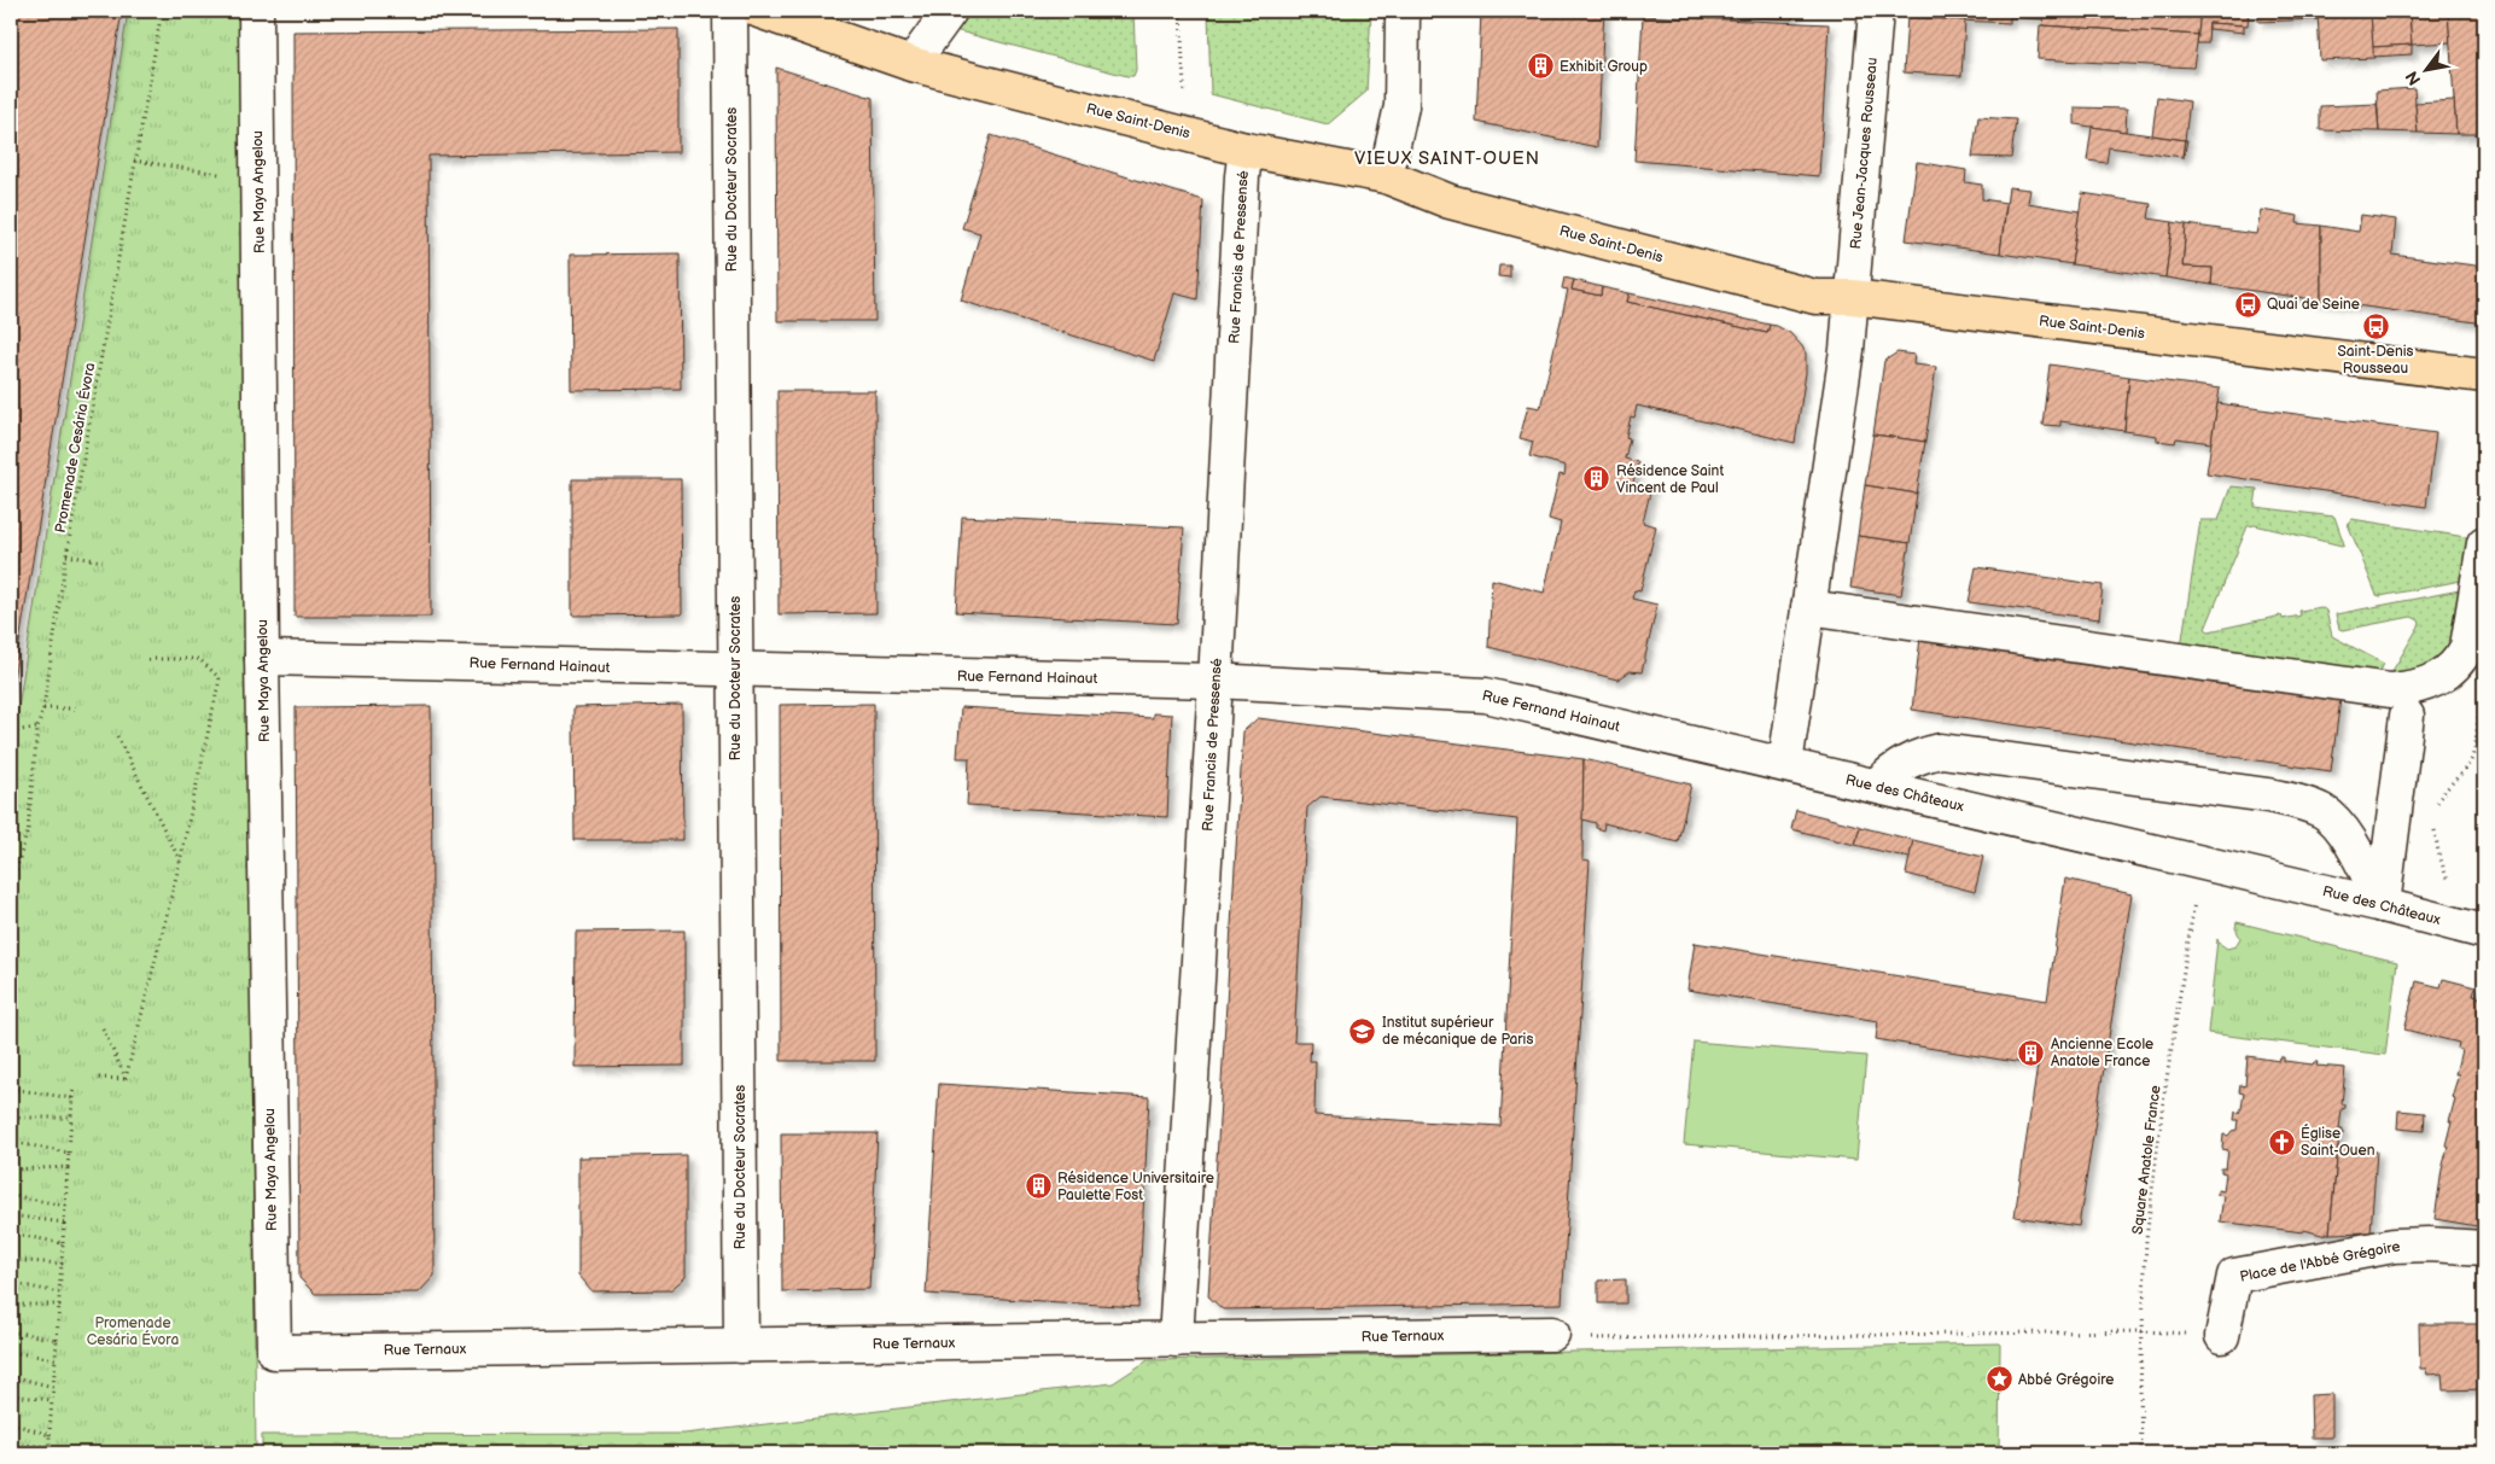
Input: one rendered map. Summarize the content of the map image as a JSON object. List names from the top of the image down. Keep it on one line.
{"streets":{"main road":["Rue Saint-Denis"],"street":["Rue Jean-Jacques Rousseau","Rue du Docteur Socrates","Rue Maya Angelou","Rue Francis de Pressensé","Rue Fernand Hainaut","Rue des Châteaux","Place de l'Abbé Grégoire","Rue Ternaux"],"path":["Promenade Cesária Évora","Square Anatole France"]},"crossings":[["Rue Saint-Denis","Rue Jean-Jacques Rousseau"],["Rue Saint-Denis","Rue Francis de Pressensé"],["Rue du Docteur Socrates","Rue Fernand Hainaut"],["Rue du Docteur Socrates","Rue Ternaux"],["Rue Maya Angelou","Rue Fernand Hainaut"],["Rue Maya Angelou","Rue Ternaux"],["Rue Francis de Pressensé","Rue Fernand Hainaut"],["Rue Francis de Pressensé","Rue Ternaux"],["Rue Fernand Hainaut","Rue des Châteaux"],["Rue des Châteaux","Square Anatole France"]],"districts":["VIEUX SAINT-OUEN"],"parks":["Promenade Cesária Évora"],"places":{"building":["Exhibit Group","Résidence Saint Vincent de Paul","Ancienne Ecole Anatole France","Résidence Universitaire Paulette Fost"],"bus stop":["Quai de Seine","Saint-Denis Rousseau"],"school or university":["Institut supérieur de mécanique de Paris"],"church":["Église Saint-Ouen"],"place":["Abbé Grégoire"]},"north":"bottom left"}
